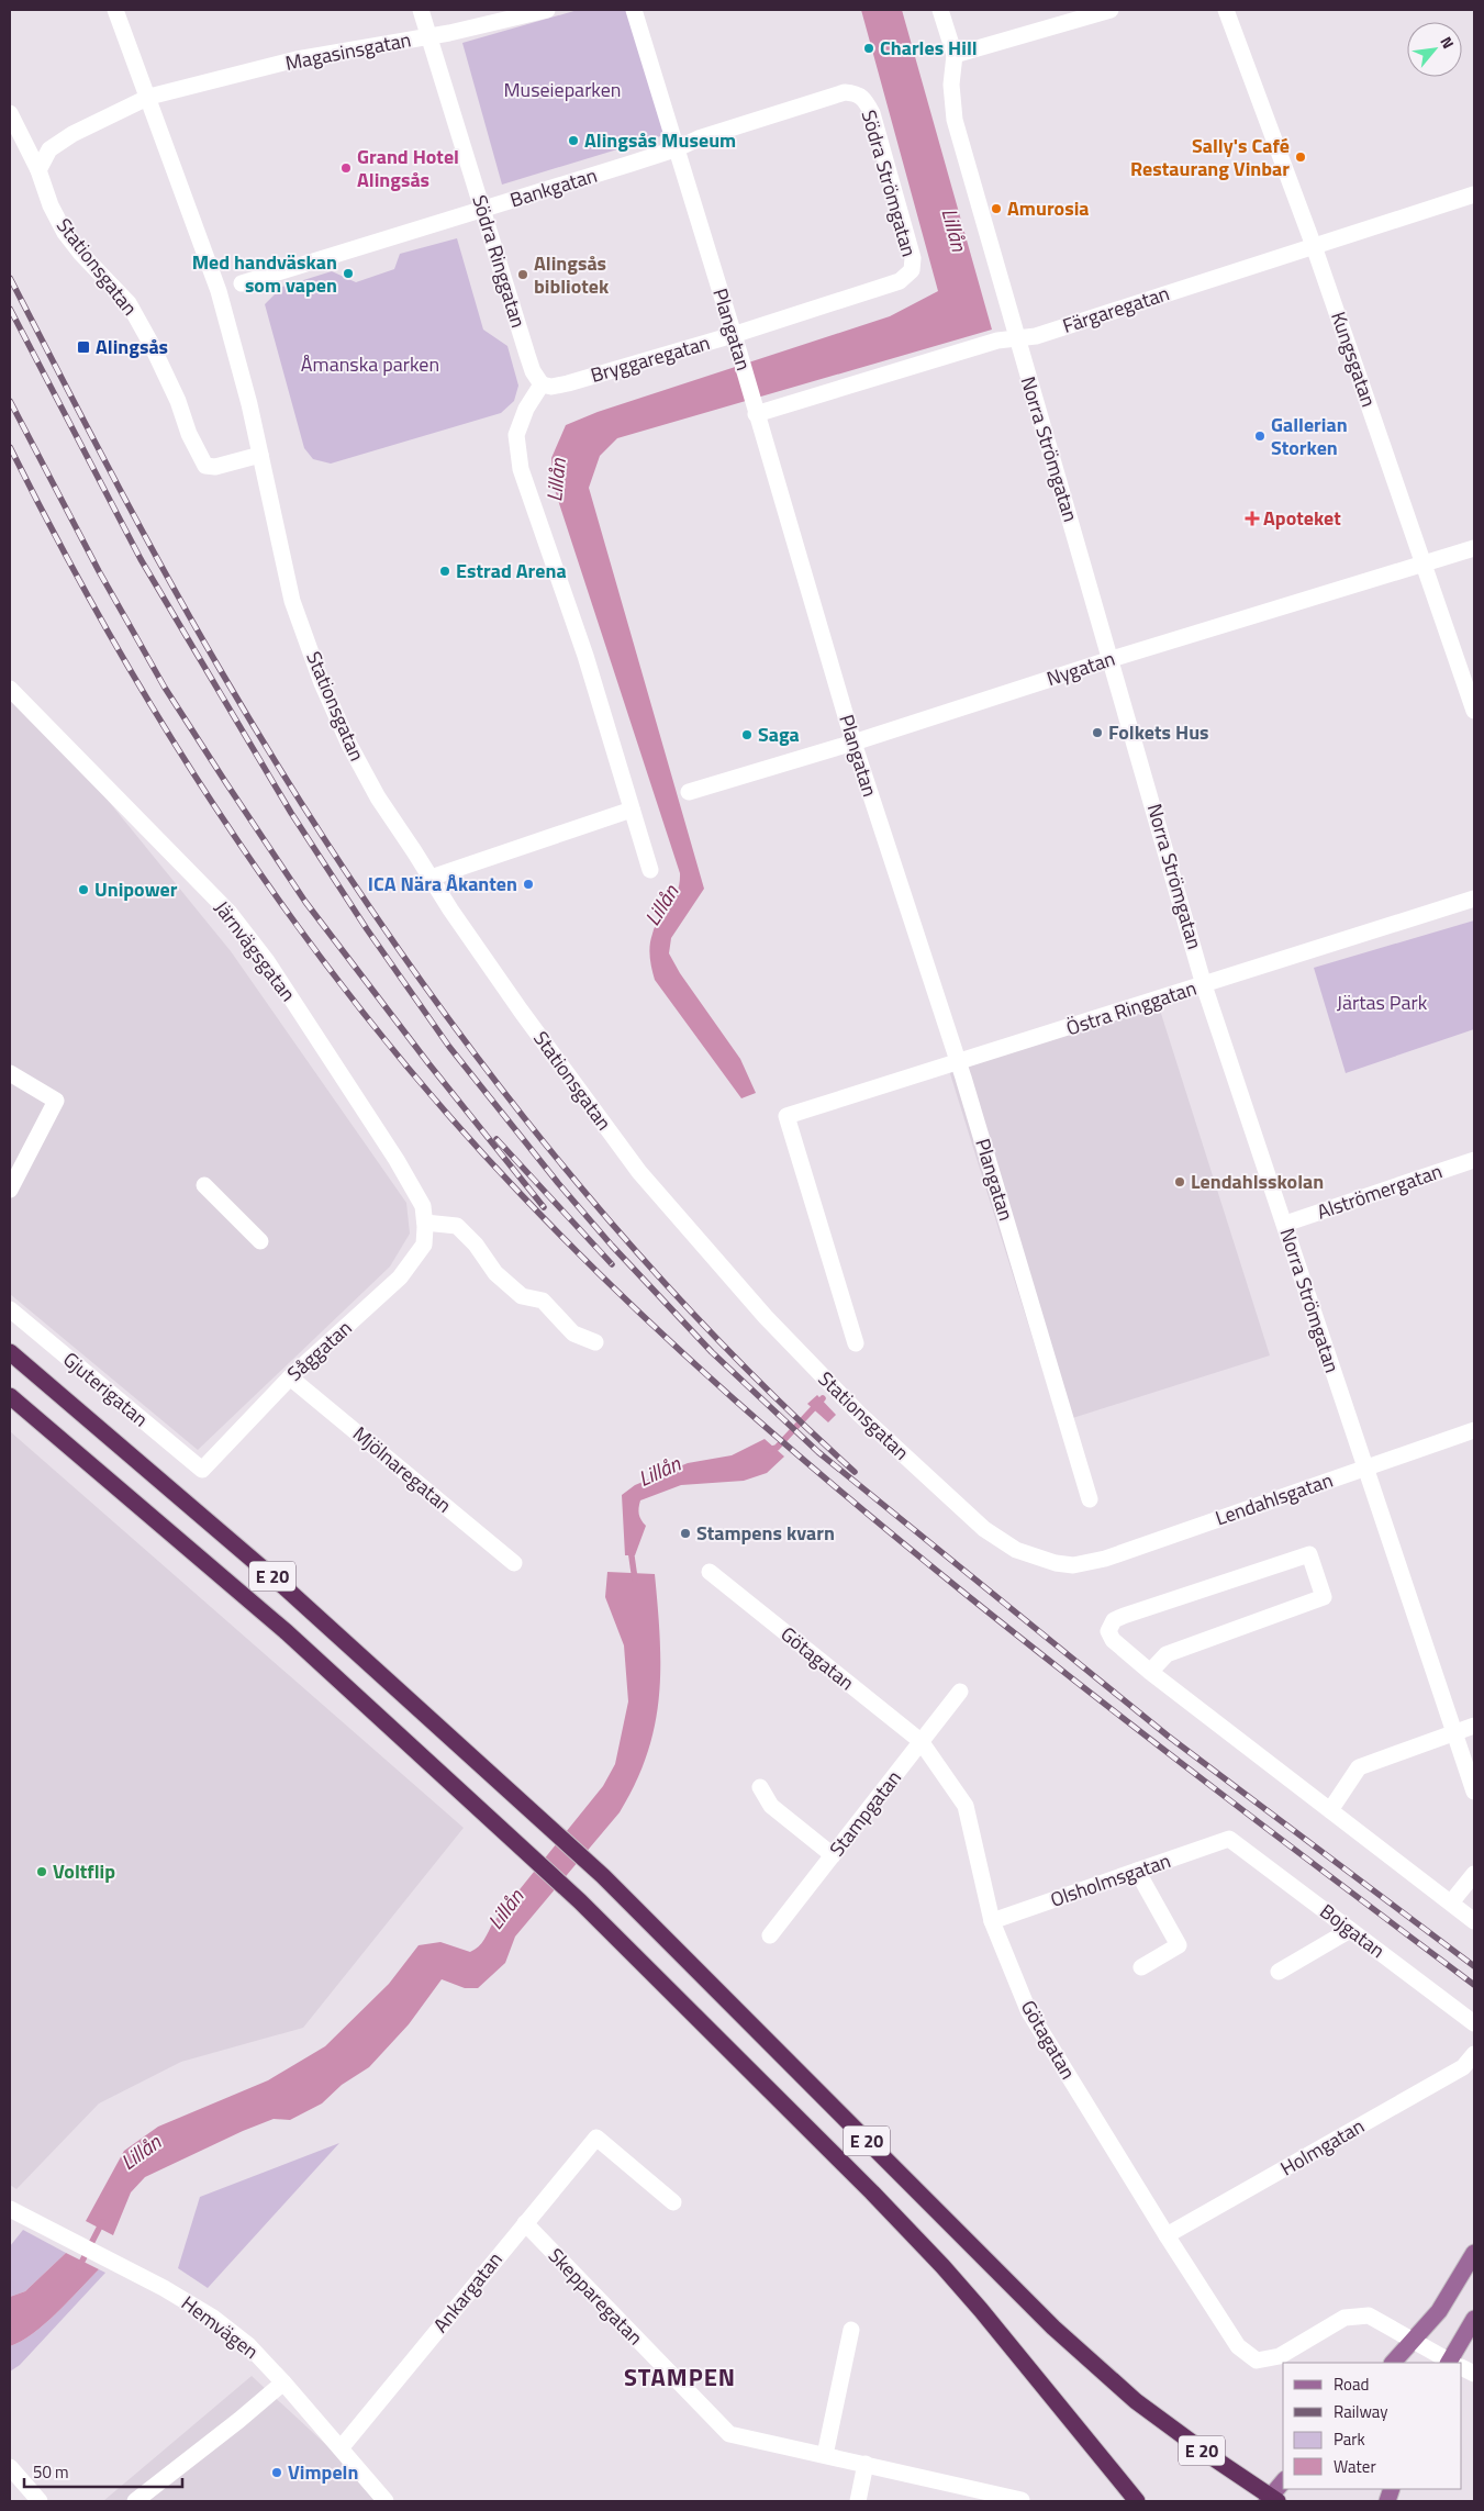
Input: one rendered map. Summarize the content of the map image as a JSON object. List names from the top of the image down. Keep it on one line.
{"streets":{"highway":["E 20"],"street":["Magasinsgatan","Södra Strömgatan","Bankgatan","Södra Ringgatan","Stationsgatan","Färgaregatan","Plangatan","Bryggaregatan","Kungsgatan","Norra Strömgatan","Nygatan","Järnvägsgatan","Östra Ringgatan","Alströmergatan","Såggatan","Gjuterigatan","Mjölnaregatan","Lendahlsgatan","Götagatan","Stampgatan","Olsholmsgatan","Bojgatan","Holmgatan","Ankargatan","Skepparegatan","Hemvägen"]},"crossings":[["Magasinsgatan","Södra Ringgatan"],["Magasinsgatan","Stationsgatan"],["Södra Strömgatan","Bankgatan"],["Södra Strömgatan","Bryggaregatan"],["Bankgatan","Södra Ringgatan"],["Bankgatan","Plangatan"],["Södra Ringgatan","Bryggaregatan"],["Stationsgatan","Lendahlsgatan"],["Färgaregatan","Plangatan"],["Färgaregatan","Kungsgatan"],["Färgaregatan","Norra Strömgatan"],["Plangatan","Bryggaregatan"],["Plangatan","Nygatan"],["Plangatan","Östra Ringgatan"],["Kungsgatan","Nygatan"],["Norra Strömgatan","Nygatan"],["Norra Strömgatan","Östra Ringgatan"],["Norra Strömgatan","Alströmergatan"],["Norra Strömgatan","Lendahlsgatan"],["Järnvägsgatan","Såggatan"],["Såggatan","Gjuterigatan"],["Såggatan","Mjölnaregatan"],["Götagatan","Stampgatan"],["Götagatan","Olsholmsgatan"],["Götagatan","Holmgatan"],["Olsholmsgatan","Bojgatan"],["Ankargatan","Skepparegatan"],["Ankargatan","Hemvägen"]],"districts":["STAMPEN"],"water":["Lillån"],"parks":["Museieparken","Åmanska parken","Järtas Park"],"places":{"other":["Charles Hill","Alingsås Museum","Sally's Café Restaurang Vinbar","Grand Hotel Alingsås","Amurosia","Med handväskan som vapen","Alingsås bibliotek","Gallerian Storken","Estrad Arena","Folkets Hus","Saga","ICA Nära Åkanten","Unipower","Lendahlsskolan","Stampens kvarn","Voltflip","Vimpeln"],"transit":["Alingsås"],"health":["Apoteket"]},"legend":["Road","Railway","Park","Water"],"scale_bar":"50 m","north":"top right"}
